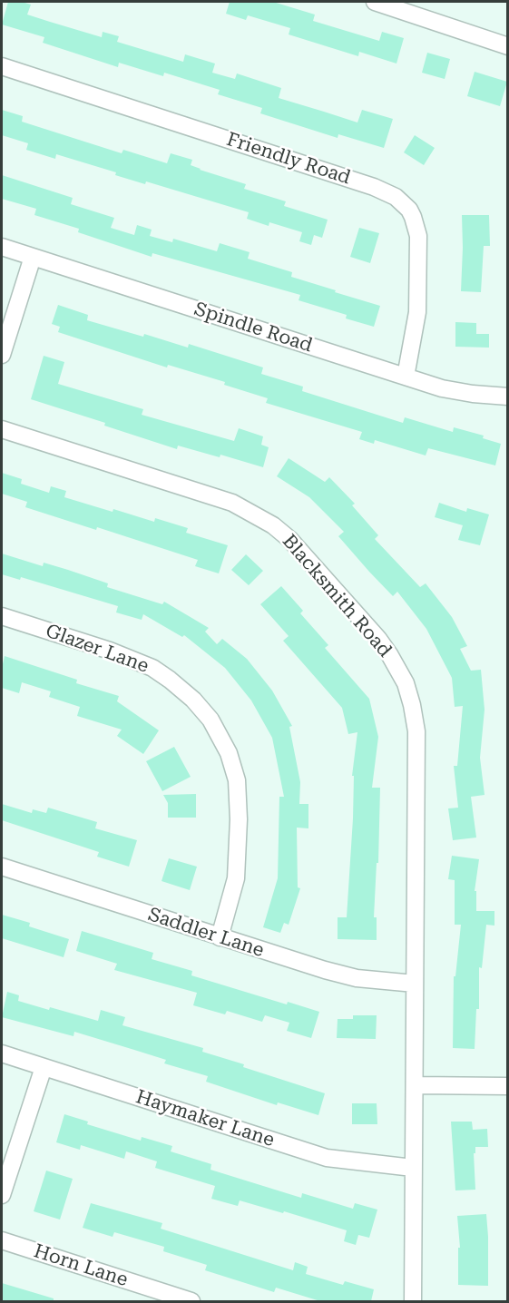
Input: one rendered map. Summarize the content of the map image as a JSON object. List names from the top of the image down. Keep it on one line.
{"streets":{"street":["Friendly Road","Spindle Road","Blacksmith Road","Glazer Lane","Saddler Lane","Haymaker Lane","Horn Lane"]},"crossings":[["Friendly Road","Spindle Road"],["Blacksmith Road","Saddler Lane"],["Blacksmith Road","Haymaker Lane"],["Glazer Lane","Saddler Lane"]]}
